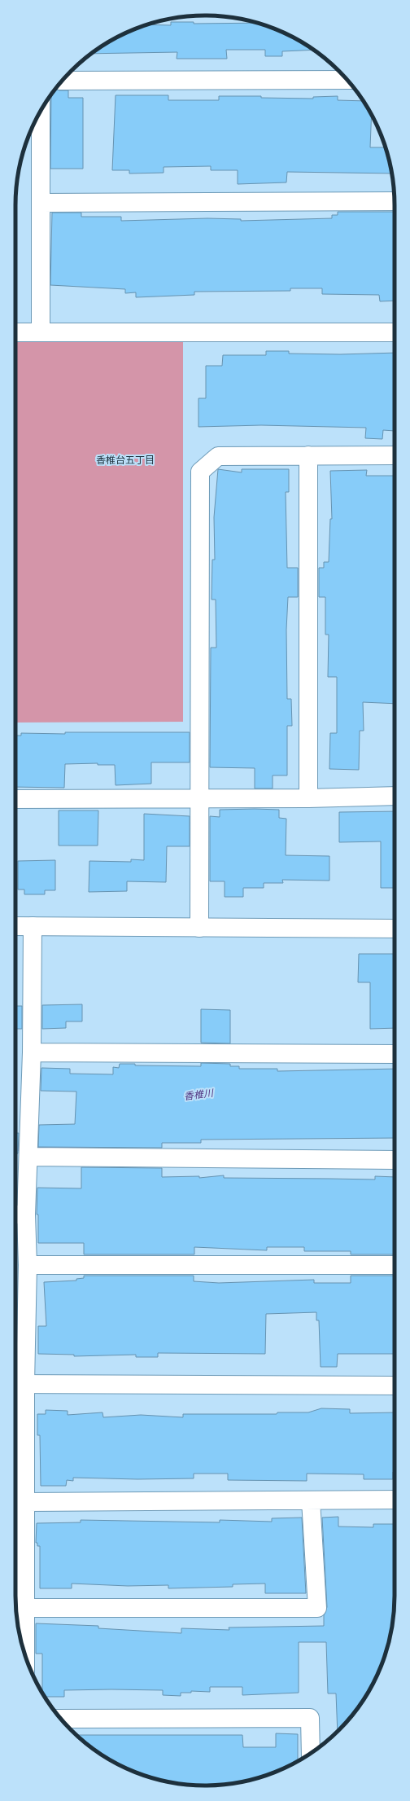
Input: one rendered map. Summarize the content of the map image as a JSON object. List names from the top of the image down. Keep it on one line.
{"districts":["香椎台五丁目"],"water":["香椎川"]}
